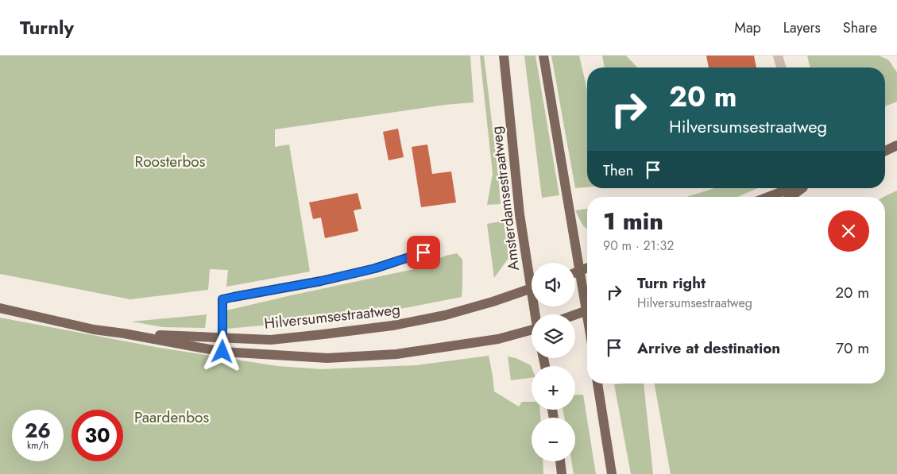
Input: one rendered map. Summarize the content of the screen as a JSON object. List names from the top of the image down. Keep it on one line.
{"streets":{"main road":["Amsterdamsestraatweg","Hilversumsestraatweg"]},"parks":["Roosterbos","Paardenbos"],"page":{"header":"Turnly","nav":["Map","Layers","Share"],"turn":["20 m","Hilversumsestraatweg"],"then":"Then","heading":["1 min","90 m · 21:32"],"map_buttons":["+","−"],"list":[{"name":"Turn right","note":"Hilversumsestraatweg","value":"20 m"},{"name":"Arrive at destination","value":"70 m"}],"speed":"26 km/h","limit":"30"}}
